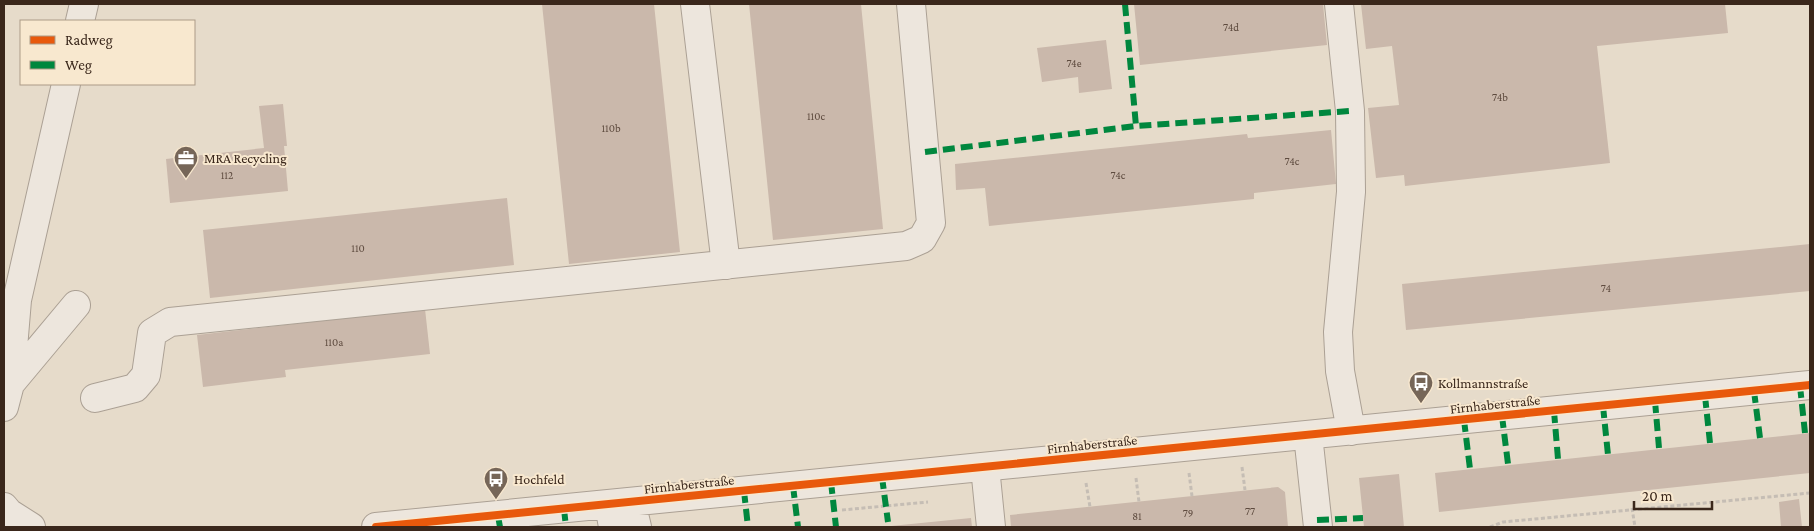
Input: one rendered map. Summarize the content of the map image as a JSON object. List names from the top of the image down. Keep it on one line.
{"streets":{"street":["Firnhaberstraße"]},"places":{"office":["MRA Recycling"],"bus stop":["Kollmannstraße","Hochfeld"]},"house_numbers":["74d","74e","74b","110c","110b","74c","112","74c","110","74","110a","77","79","81"],"legend":["Radweg","Weg"],"scale_bar":"20 m"}
